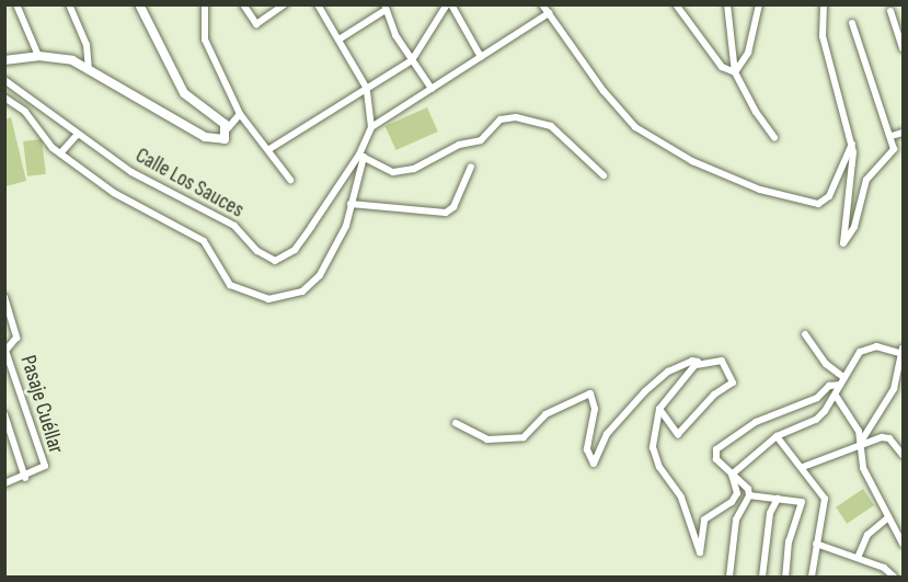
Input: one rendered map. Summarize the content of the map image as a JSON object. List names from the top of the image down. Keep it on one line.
{"streets":{"street":["Calle Los Sauces","Pasaje Cuéllar"]}}
